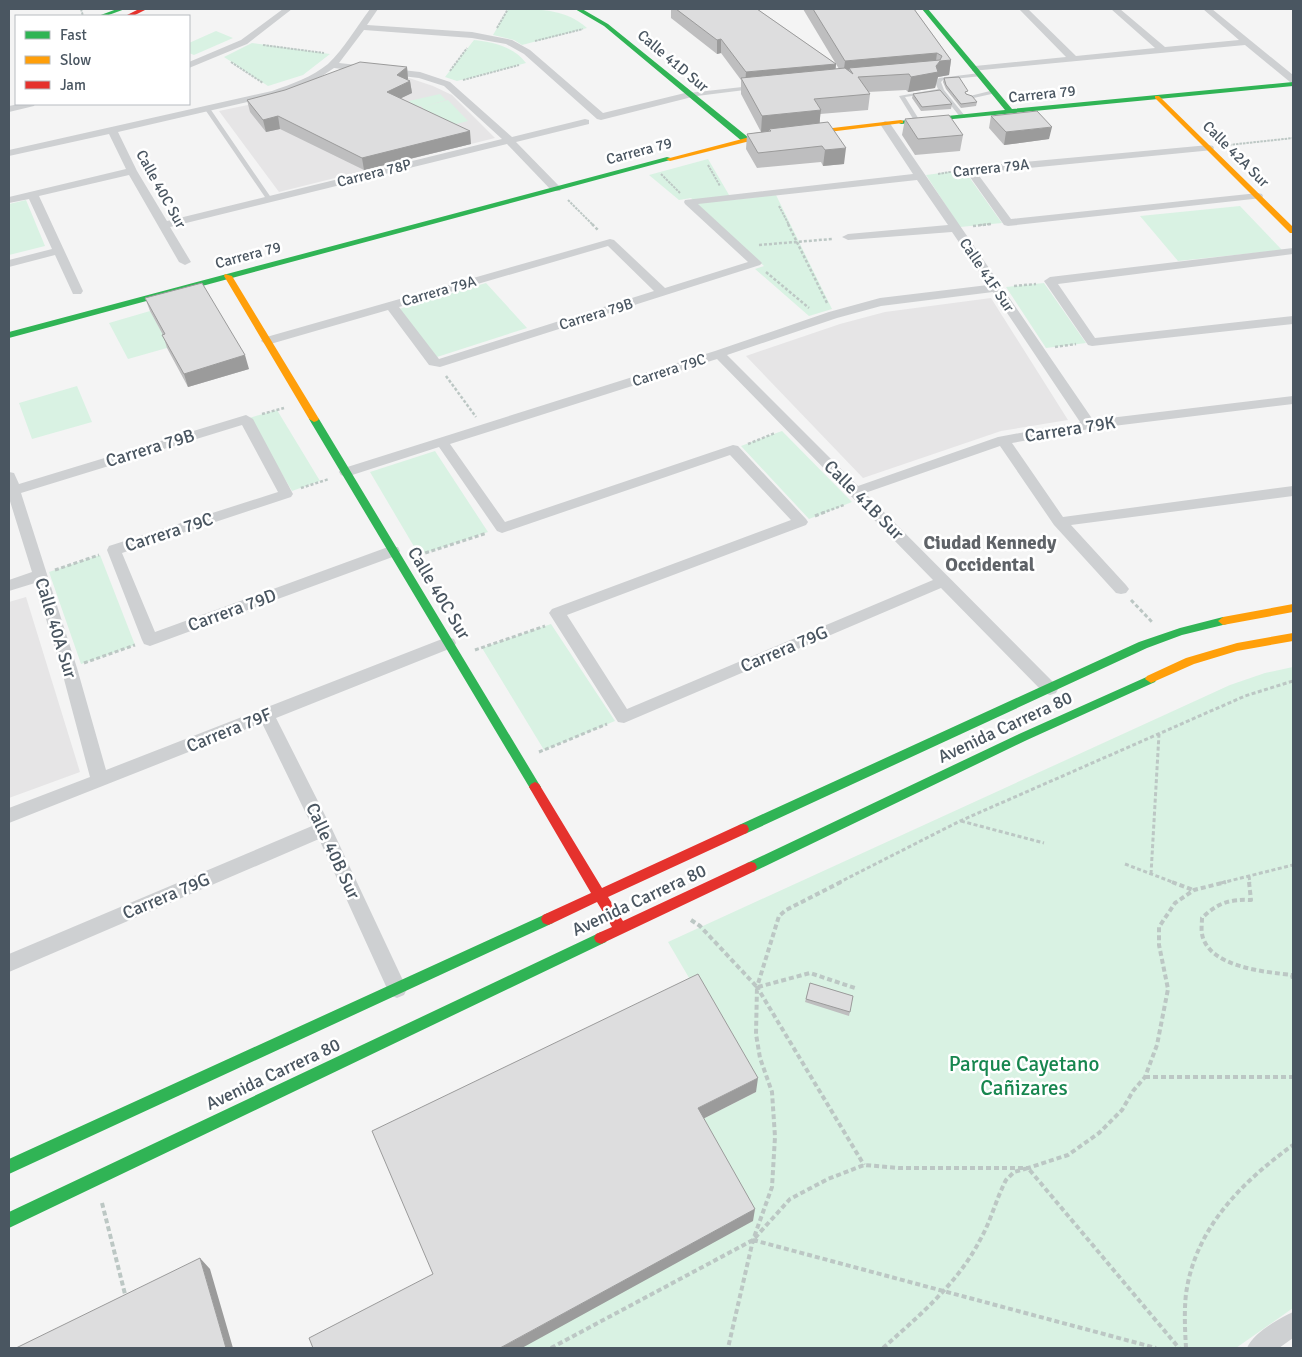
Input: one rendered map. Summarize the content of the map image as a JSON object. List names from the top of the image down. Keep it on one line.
{"streets":{"street":["Calle 41D Sur","Carrera 79","Calle 42A Sur","Carrera 79A","Carrera 78P","Calle 40C Sur","Calle 41F Sur","Carrera 79B","Carrera 79C","Carrera 79K","Calle 41B Sur","Carrera 79D","Calle 40A Sur","Carrera 79G","Avenida Carrera 80","Carrera 79F","Calle 40B Sur"]},"crossings":[["Calle 41D Sur","Carrera 79"],["Carrera 79","Calle 42A Sur"],["Carrera 79","Calle 40C Sur"],["Carrera 79","Calle 41F Sur"],["Calle 42A Sur","Carrera 79A"],["Carrera 79A","Calle 40C Sur"],["Carrera 79A","Calle 41F Sur"],["Carrera 78P","Calle 40C Sur"],["Calle 40C Sur","Carrera 79C"],["Calle 40C Sur","Carrera 79D"],["Calle 40C Sur","Avenida Carrera 80"],["Calle 40C Sur","Carrera 79F"],["Calle 41F Sur","Carrera 79C"],["Calle 41F Sur","Carrera 79K"],["Carrera 79B","Calle 40A Sur"],["Carrera 79C","Calle 41B Sur"],["Carrera 79C","Calle 40A Sur"],["Carrera 79K","Calle 41B Sur"],["Calle 41B Sur","Carrera 79G"],["Calle 41B Sur","Avenida Carrera 80"],["Calle 40A Sur","Carrera 79F"],["Carrera 79G","Calle 40B Sur"],["Avenida Carrera 80","Calle 40B Sur"],["Carrera 79F","Calle 40B Sur"]],"districts":["Ciudad Kennedy Occidental"],"parks":["Parque Cayetano Cañizares"],"legend":["Fast","Slow","Jam"]}
